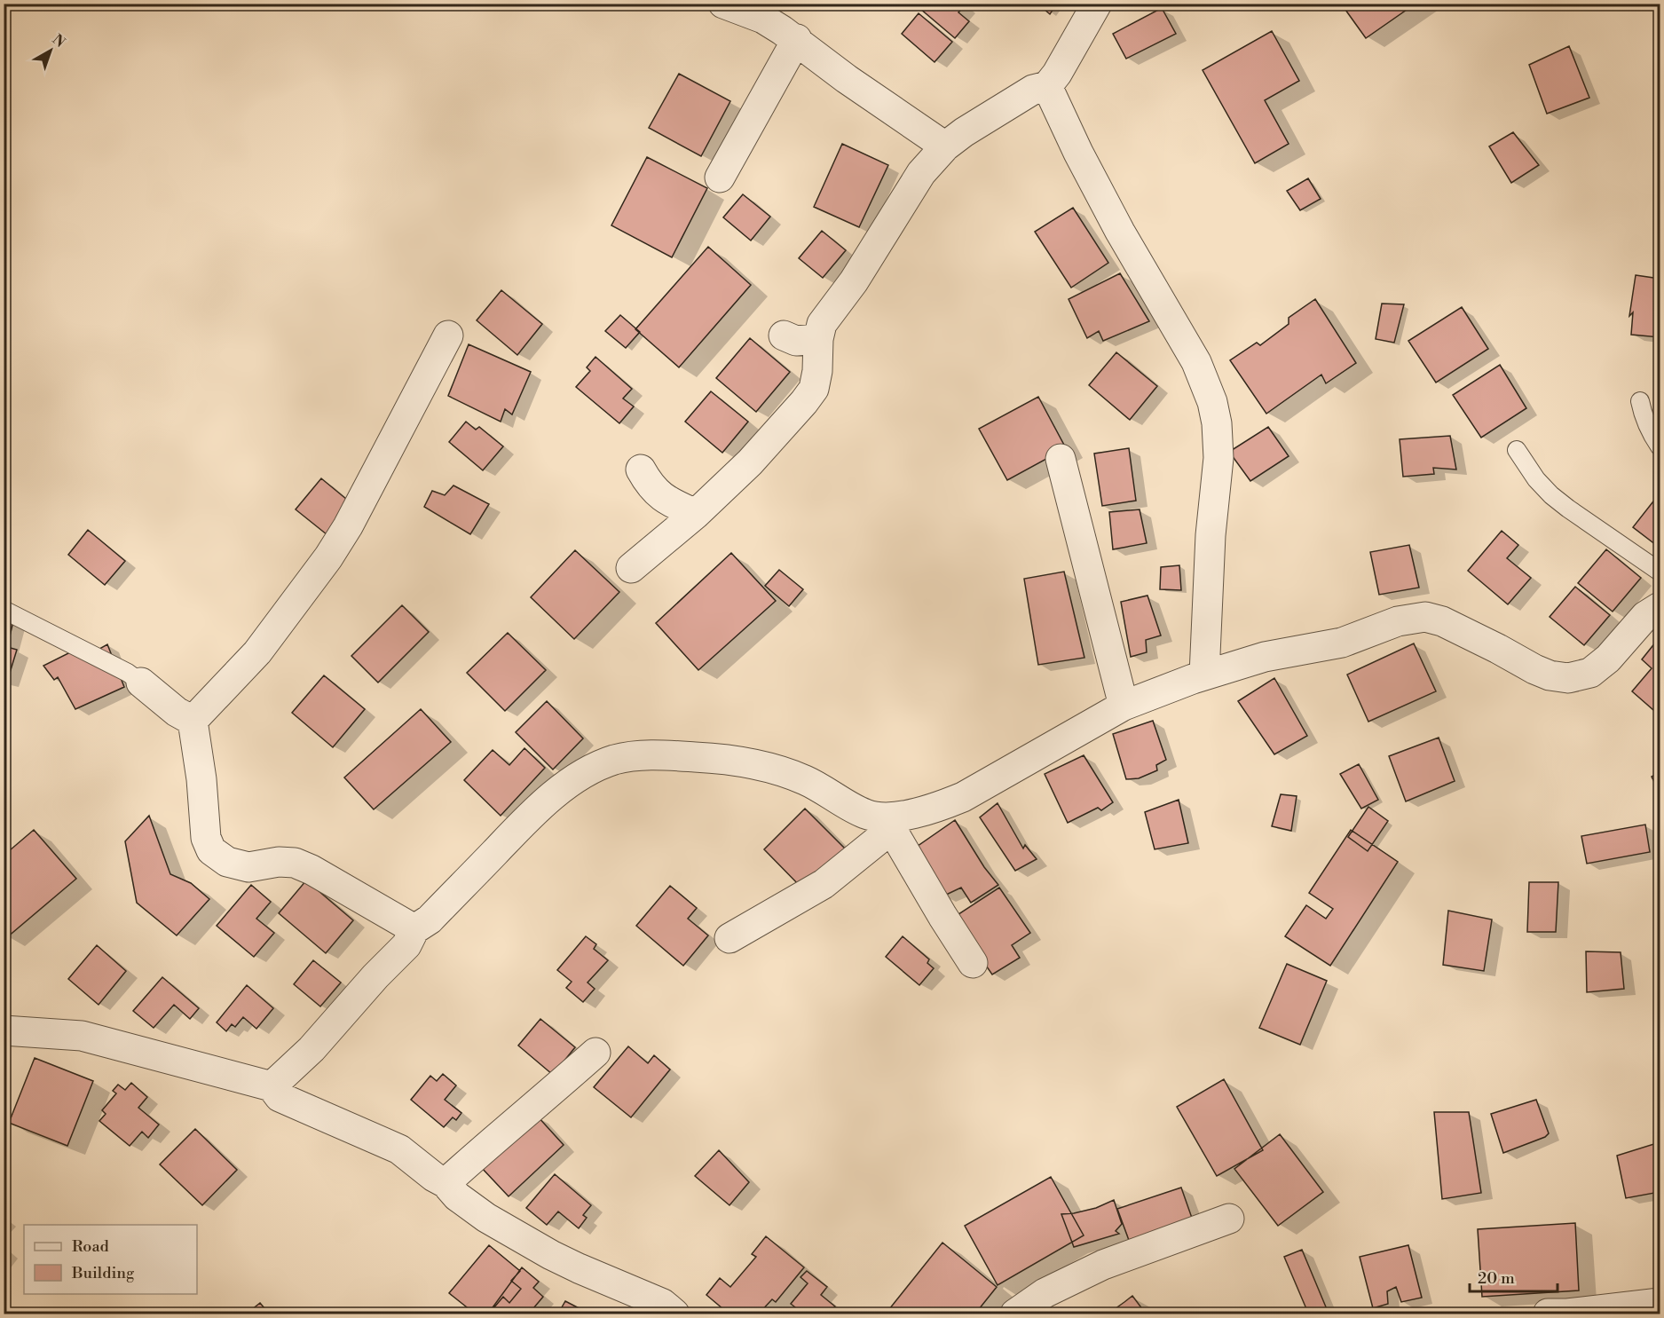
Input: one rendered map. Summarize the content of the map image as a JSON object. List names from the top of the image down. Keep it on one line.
{"legend":["Road","Building"],"scale_bar":"20 m","north":"top right"}
